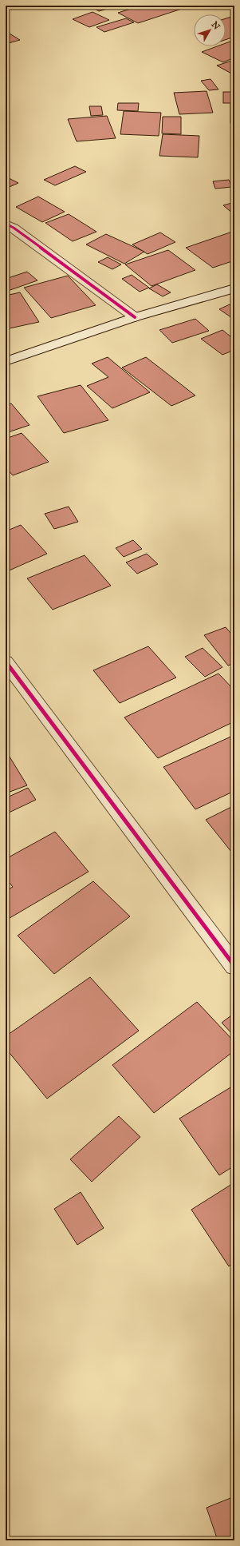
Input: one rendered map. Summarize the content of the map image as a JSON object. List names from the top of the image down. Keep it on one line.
{"north":"top right"}
